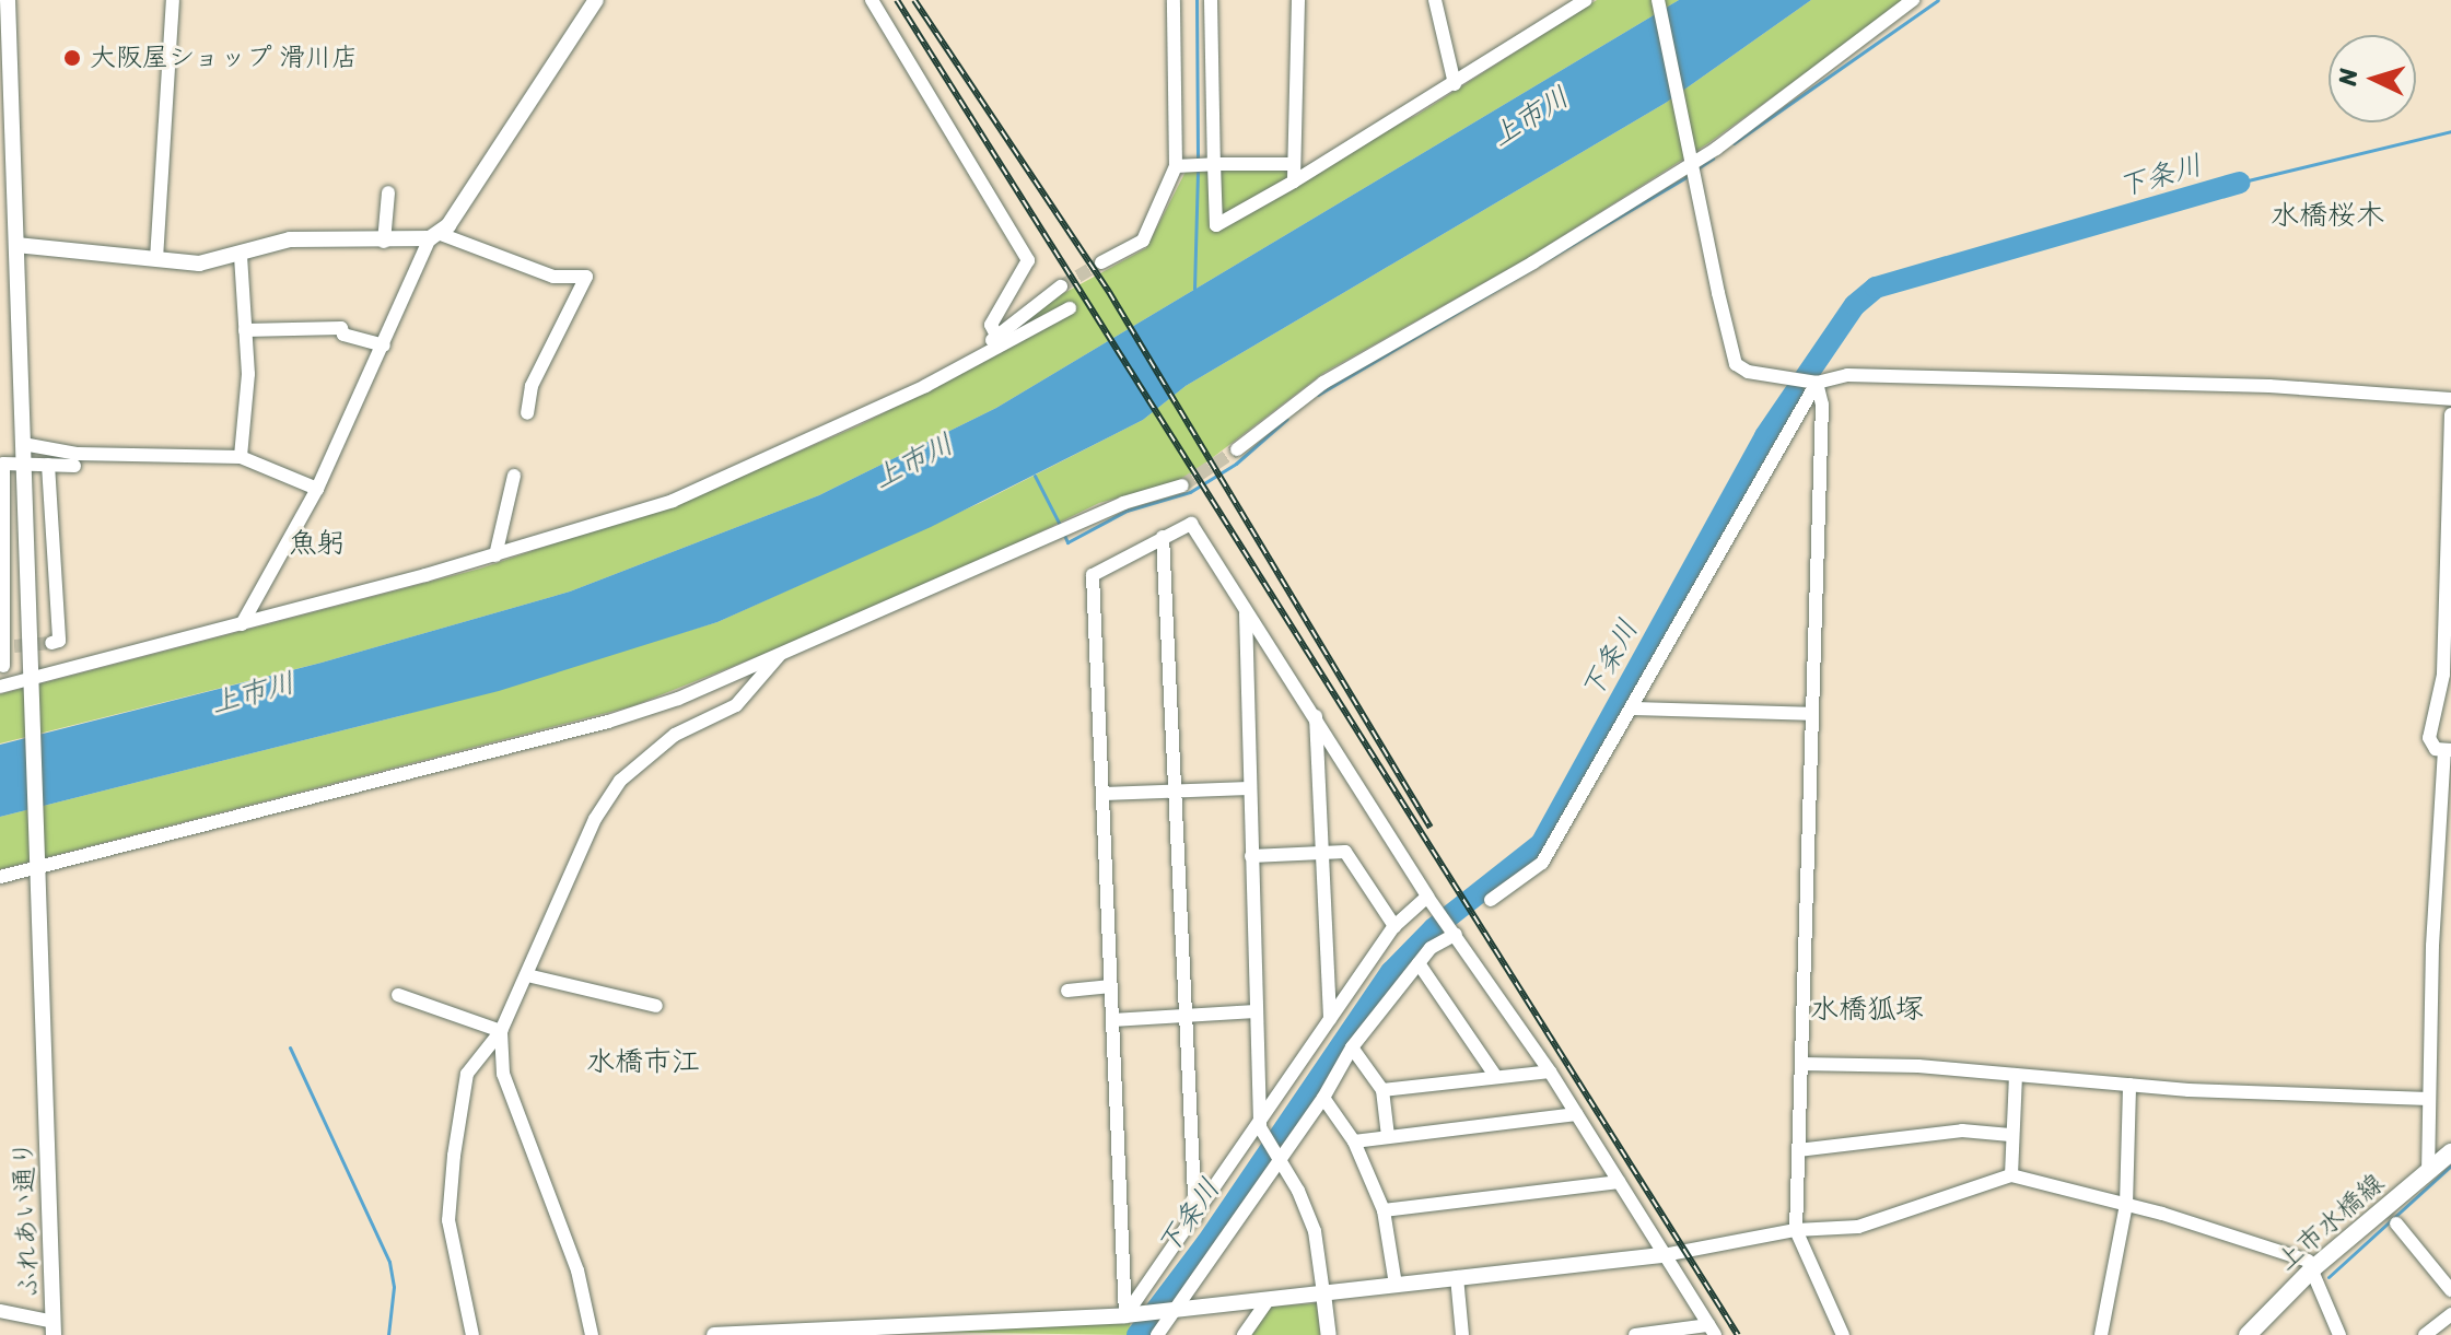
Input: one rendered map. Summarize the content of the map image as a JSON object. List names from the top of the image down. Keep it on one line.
{"streets":{"main road":["上市水橋線"],"street":["ふれあい通り"]},"districts":["水橋桜木","魚躬","水橋狐塚","水橋市江"],"water":["上市川","下条川"],"places":["大阪屋ショップ 滑川店"],"north":"left"}
